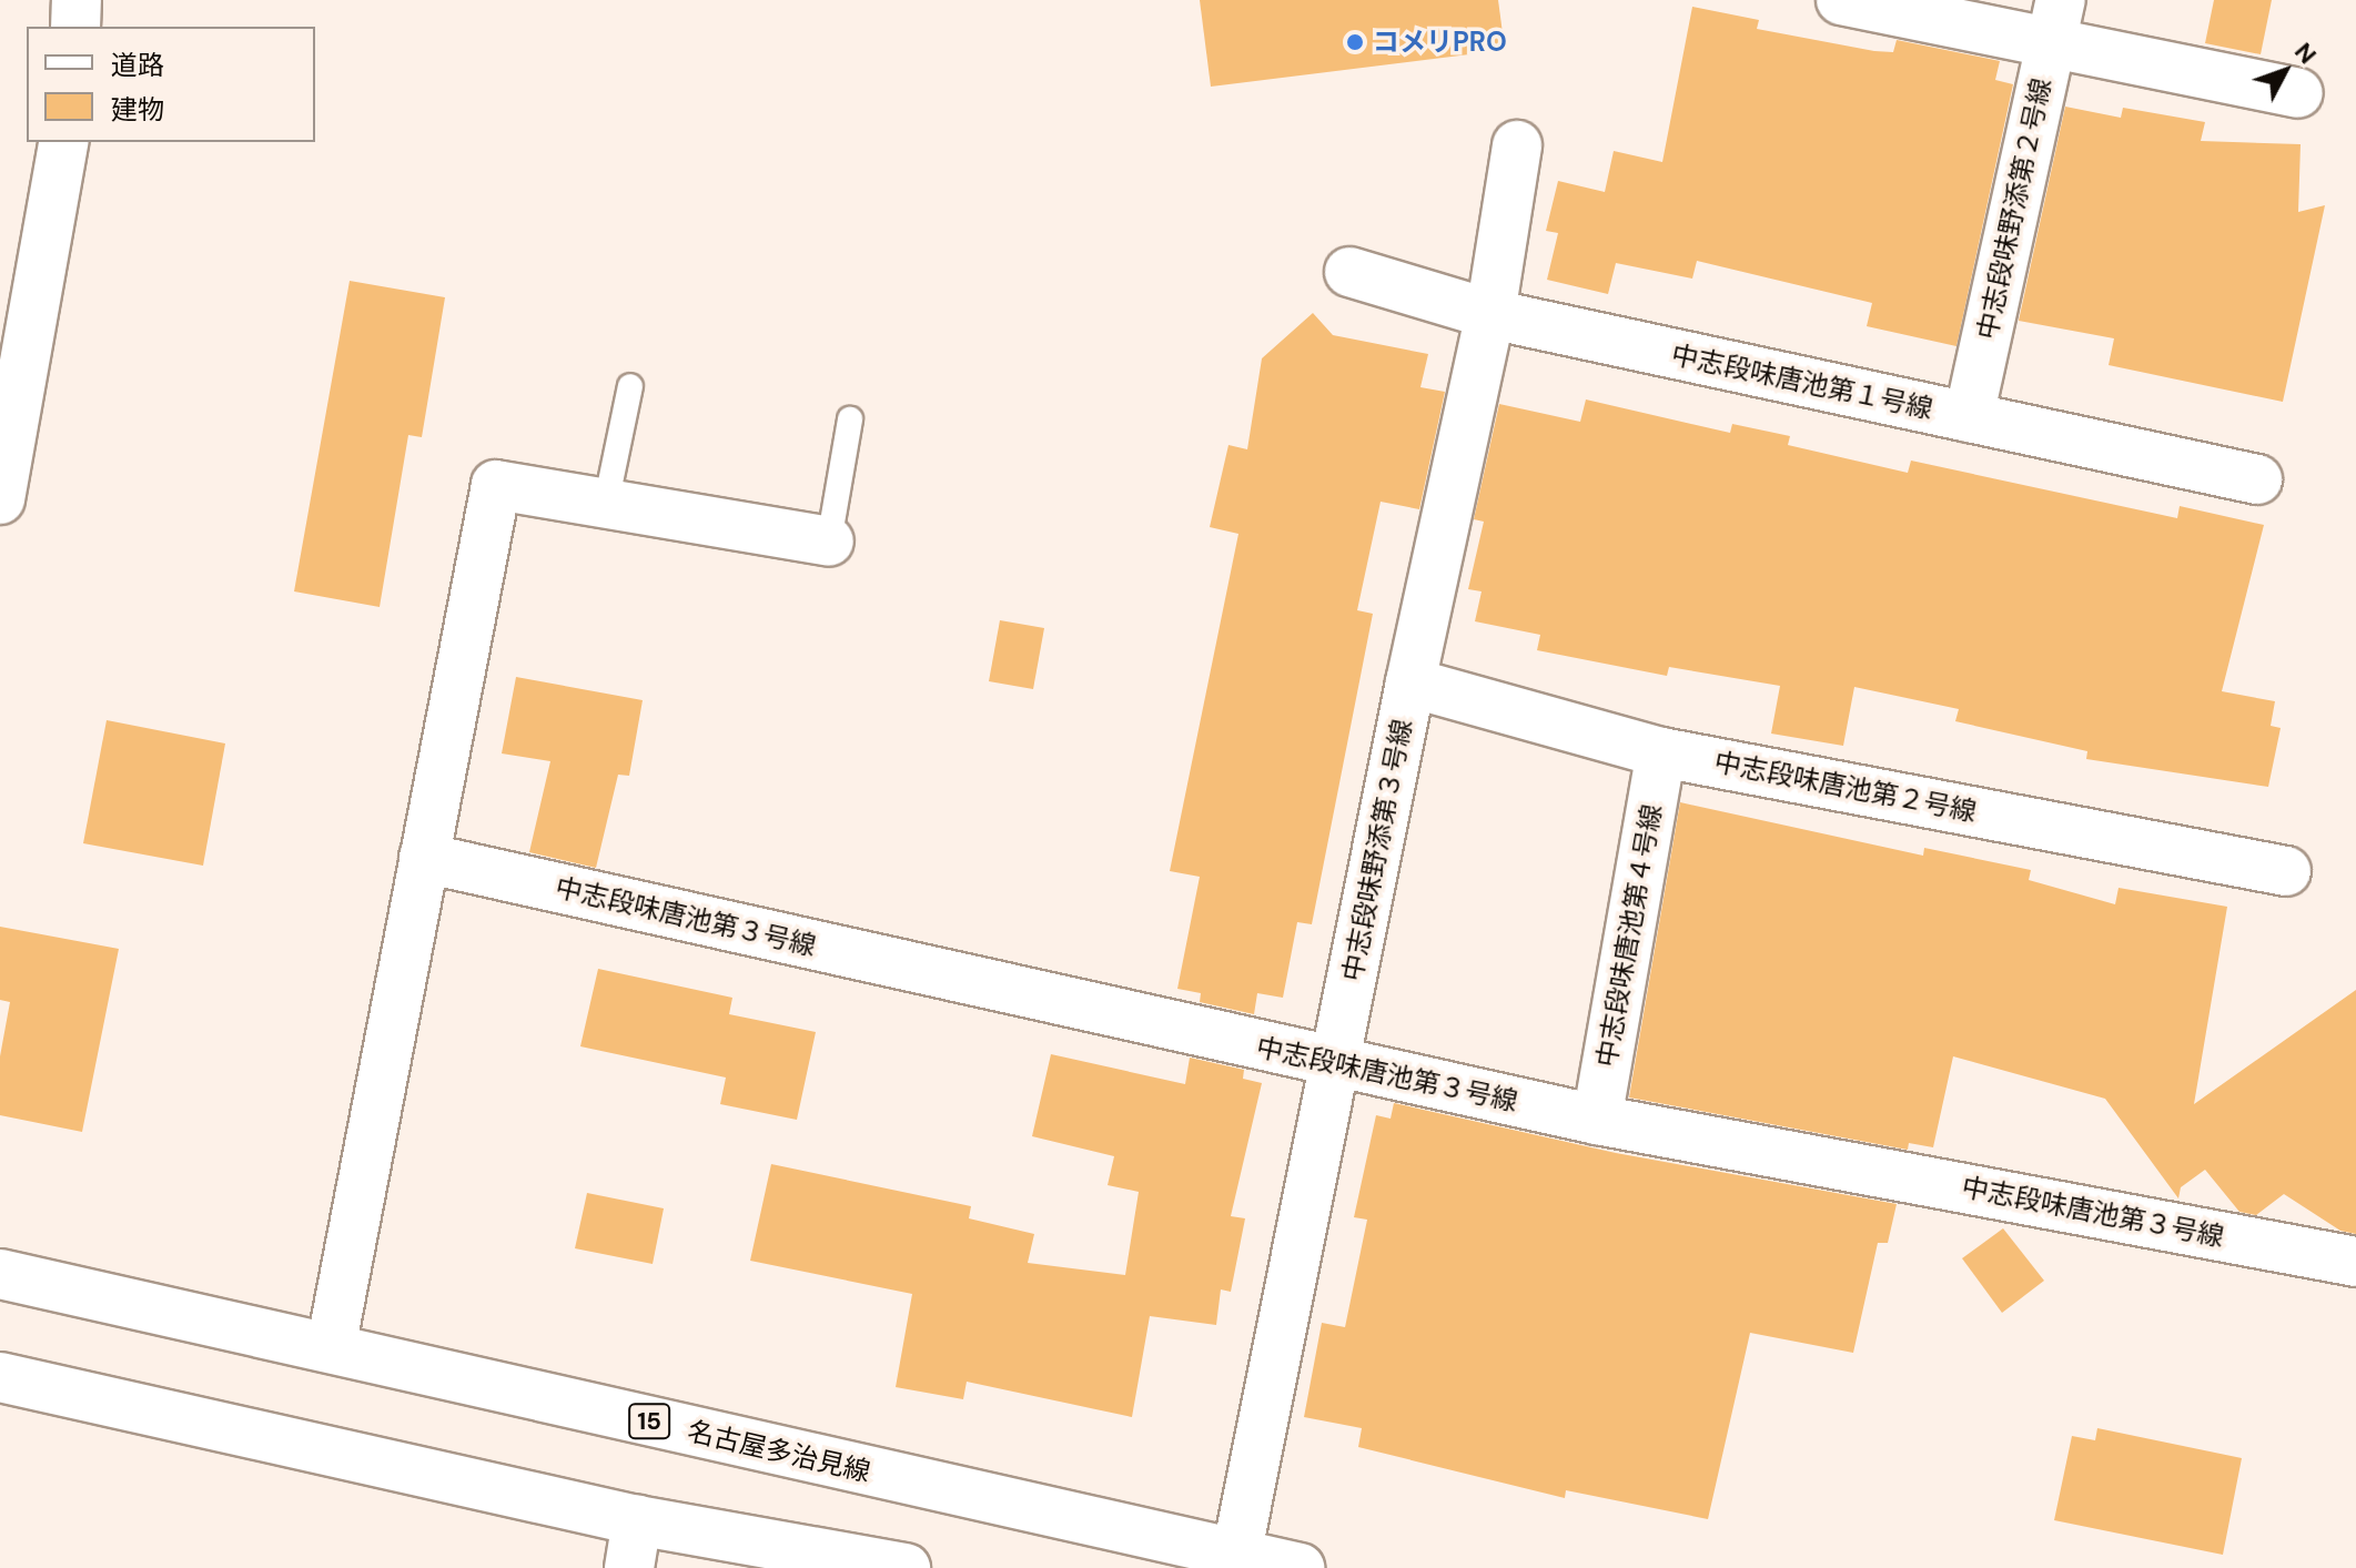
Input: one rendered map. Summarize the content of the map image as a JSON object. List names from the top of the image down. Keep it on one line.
{"streets":{"street":["中志段味野添第２号線","中志段味唐池第１号線","中志段味唐池第２号線","中志段味野添第３号線","中志段味唐池第３号線","中志段味唐池第４号線","15","名古屋多治見線"]},"crossings":[["中志段味野添第２号線","中志段味唐池第１号線"],["中志段味唐池第１号線","中志段味野添第３号線"],["中志段味唐池第２号線","中志段味野添第３号線"],["中志段味唐池第２号線","中志段味唐池第４号線"],["中志段味野添第３号線","中志段味唐池第３号線"],["中志段味野添第３号線","名古屋多治見線"],["中志段味唐池第３号線","中志段味唐池第４号線"]],"places":["コメリPRO"],"legend":["道路","建物"],"north":"top right"}
